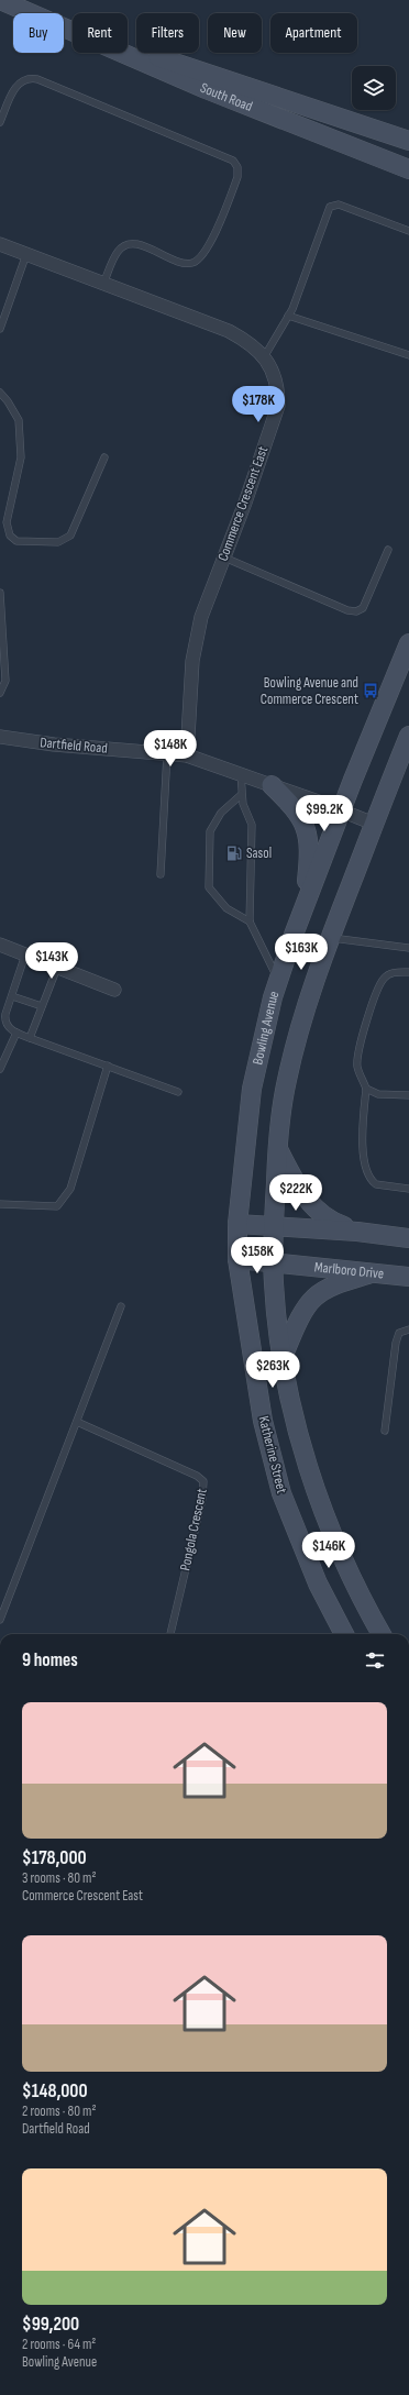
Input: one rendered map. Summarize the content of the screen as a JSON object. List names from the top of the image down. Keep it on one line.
{"streets":{"main road":["South Road","Bowling Avenue","Marlboro Drive","Katherine Street"],"street":["Commerce Crescent East","Dartfield Road"],"lane":["Pongola Crescent"]},"crossings":[["Commerce Crescent East","Dartfield Road"],["Dartfield Road","Bowling Avenue"],["Bowling Avenue","Marlboro Drive"],["Bowling Avenue","Katherine Street"],["Marlboro Drive","Katherine Street"]],"places":{"bus stop":["Bowling Avenue and Commerce Crescent"],"fuel station":["Sasol"]},"page":{"chip":["Buy","Rent","Filters","New","Apartment"],"price":["$178K","$148K","$99.2K","$163K","$143K","$222K","$158K","$263K","$146K"],"heading":"9 homes","list":[{"name":"$178,000","note":"3 rooms · 80 m² · Commerce Crescent East"},{"name":"$148,000","note":"2 rooms · 80 m² · Dartfield Road"},{"name":"$99,200","note":"2 rooms · 64 m² · Bowling Avenue"}]}}
